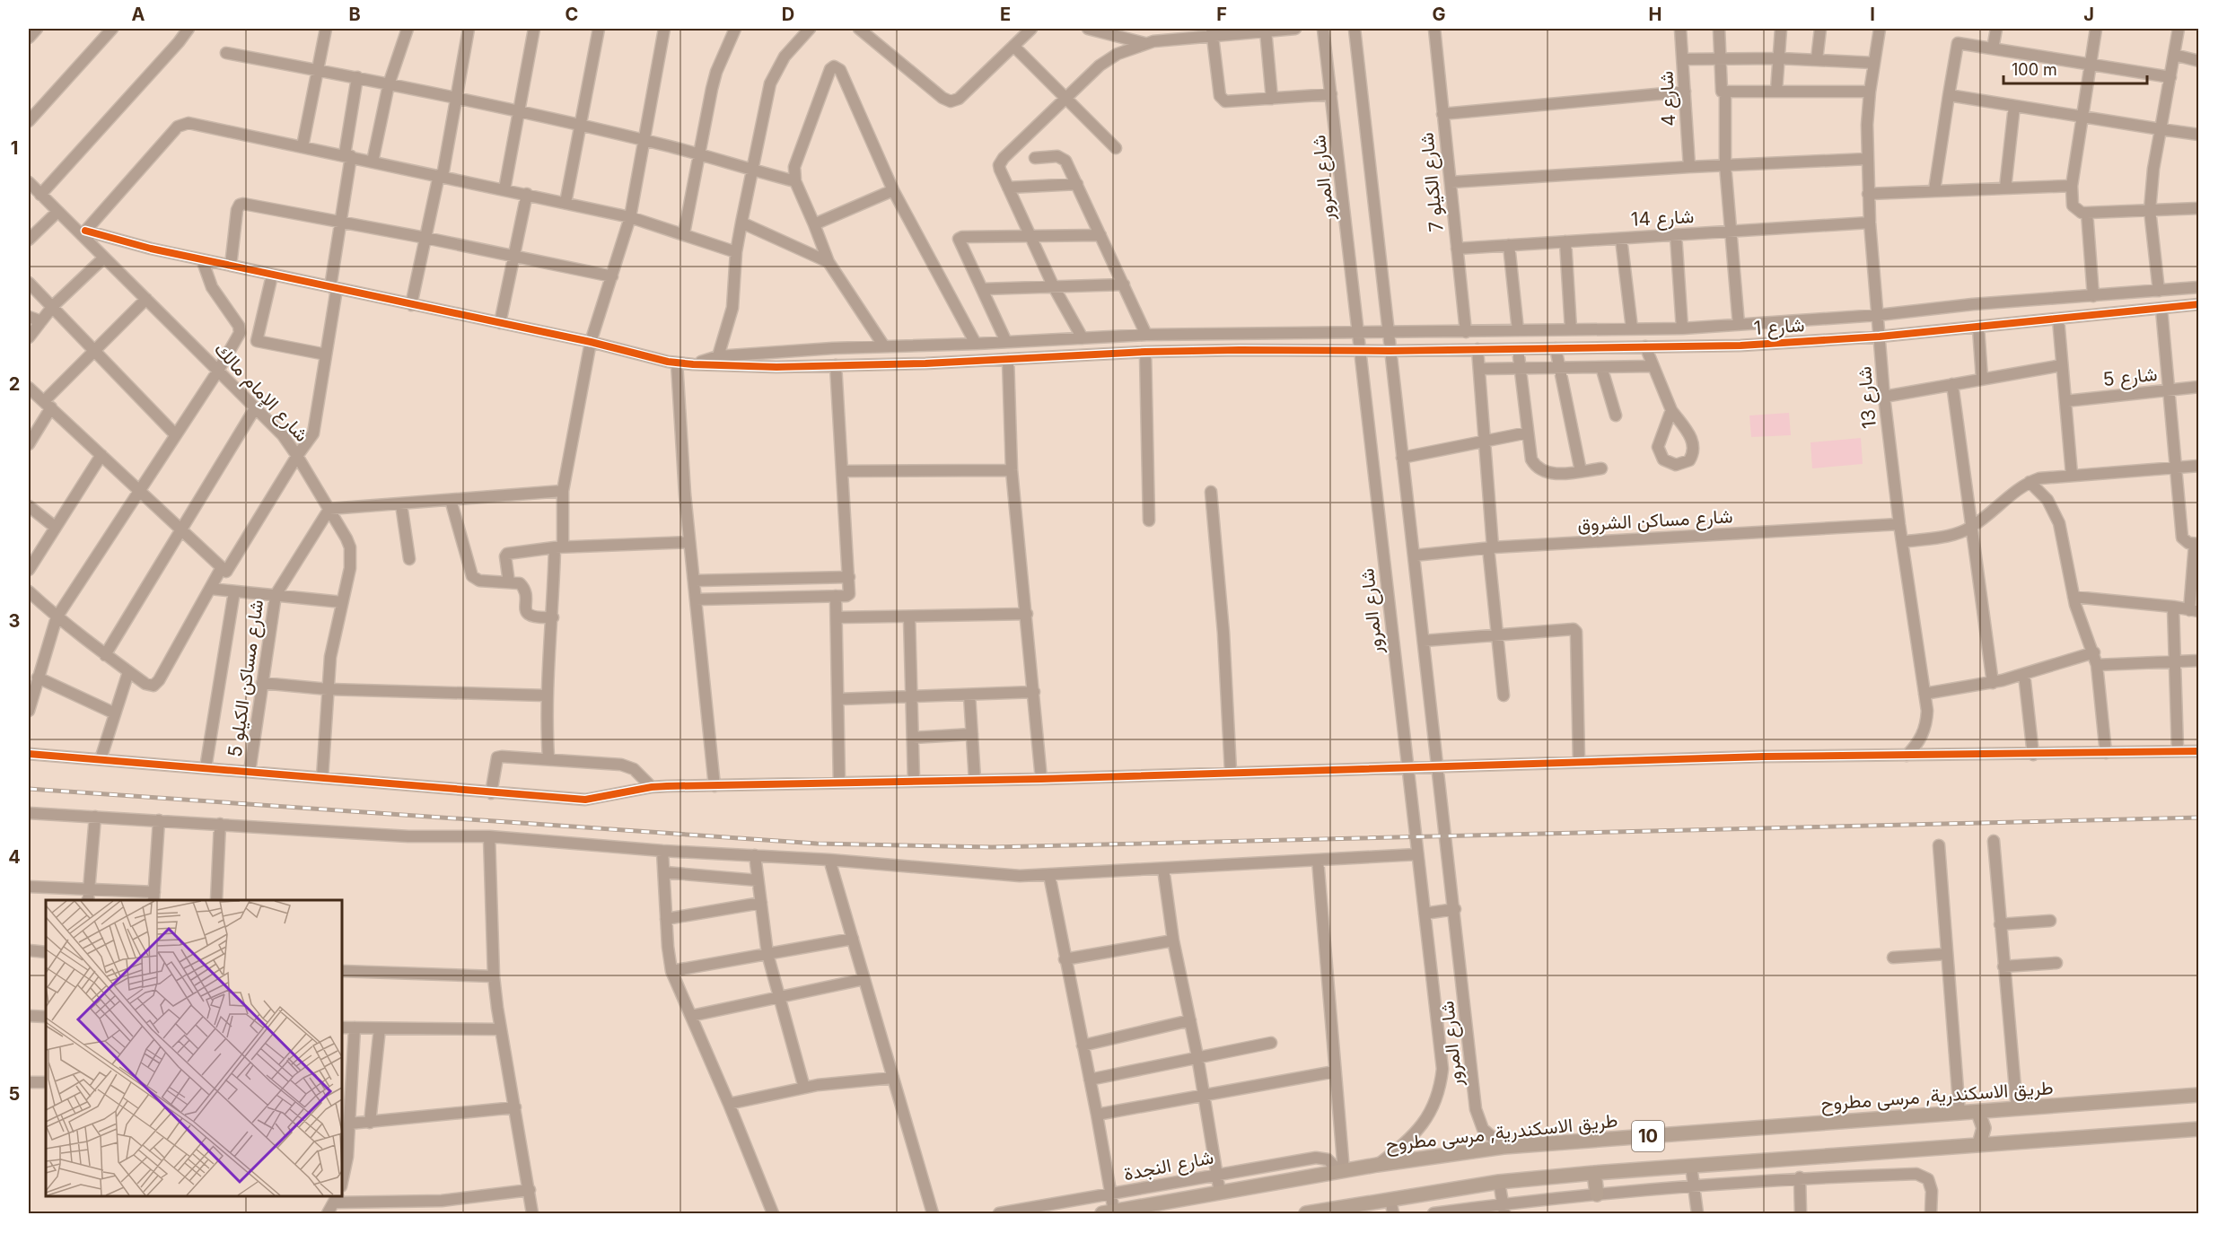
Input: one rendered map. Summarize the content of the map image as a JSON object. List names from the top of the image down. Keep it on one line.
{"streets":{"main road":["طريق الاسكندرية, مرسى مطروح","10"],"street":["شارع 4","شارع المرور","شارع الكيلو 7","شارع 14","شارع 1","شارع 5","شارع الإمام مالك","شارع 13","شارع مساكن الشروق","شارع مساكن الكيلو 5","شارع النجدة"]},"crossings":[["شارع المرور","شارع 1"],["شارع المرور","شارع مساكن الشروق"],["شارع المرور","طريق الاسكندرية, مرسى مطروح"],["شارع الكيلو 7","شارع 14"],["شارع الكيلو 7","شارع 1"],["شارع 14","شارع 13"],["شارع 1","شارع الإمام مالك"],["شارع 1","شارع 13"],["شارع الإمام مالك","شارع مساكن الكيلو 5"],["شارع 13","شارع مساكن الشروق"],["طريق الاسكندرية, مرسى مطروح","شارع النجدة"]],"scale_bar":"100 m","grid":{"columns":["A","B","C","D","E","F","G","H","I","J"],"rows":["1","2","3","4","5"]}}
